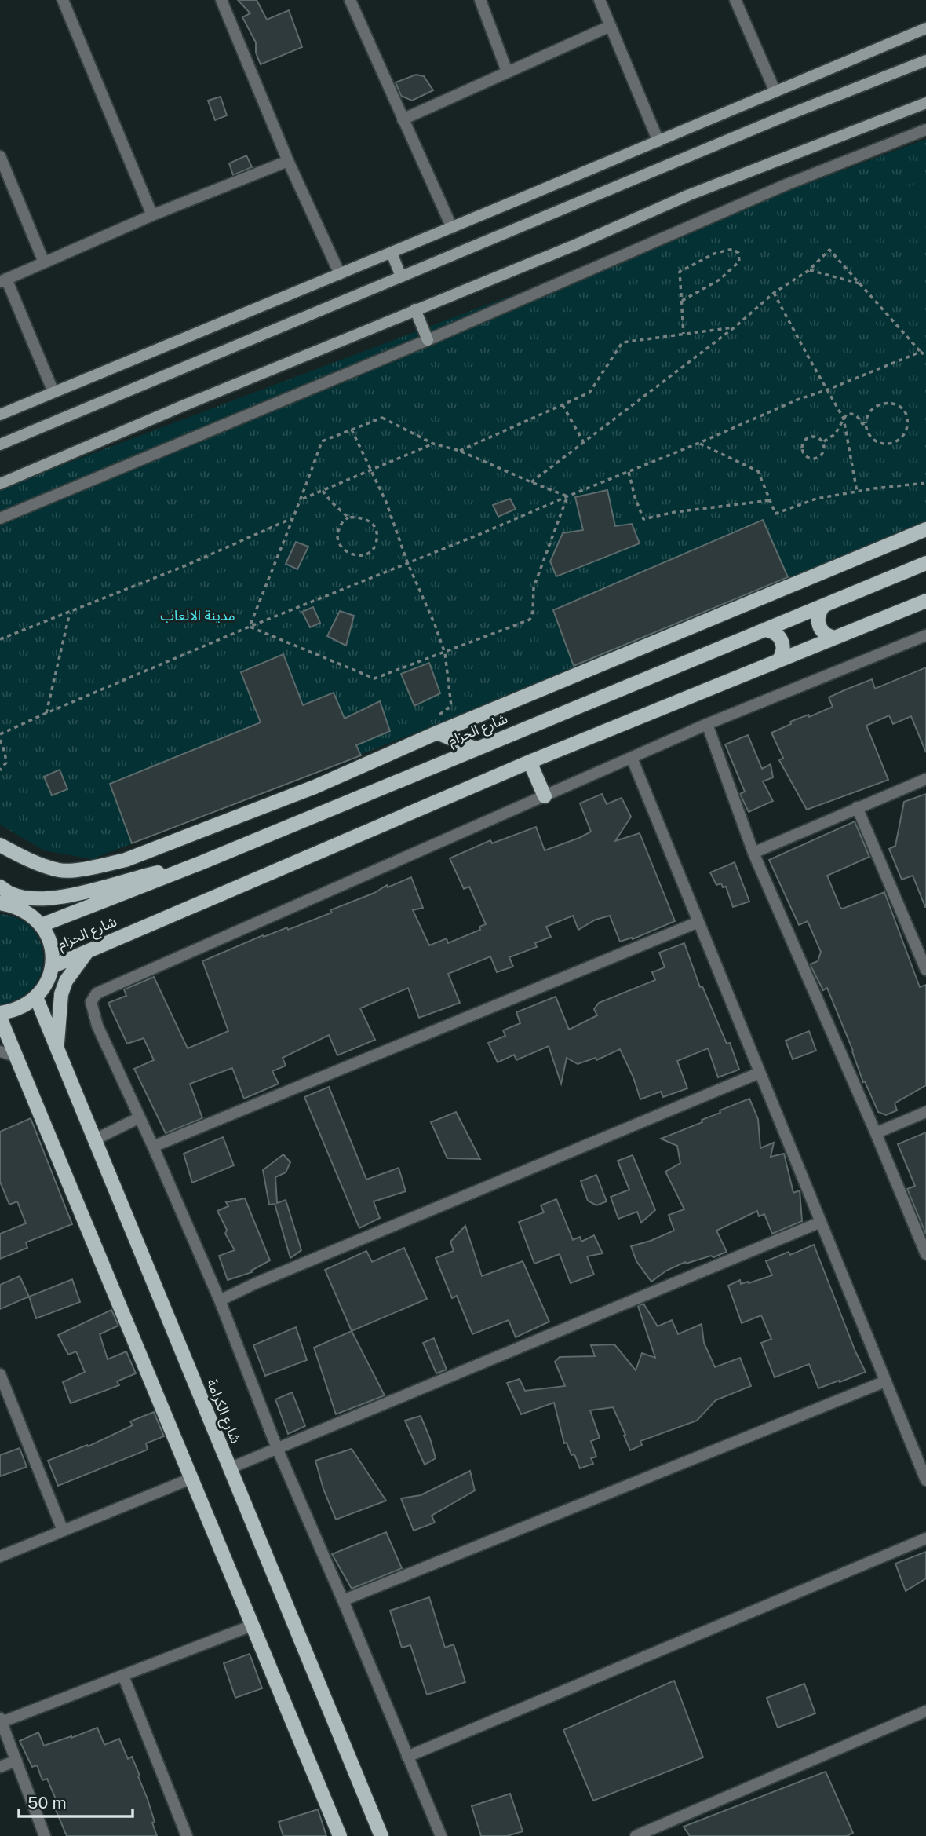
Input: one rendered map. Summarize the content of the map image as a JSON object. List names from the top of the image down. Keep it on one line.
{"streets":{"main road":["شارع الحزام","شارع الكرامة"]},"parks":["مدينة الالعاب"],"scale_bar":"50 m"}
